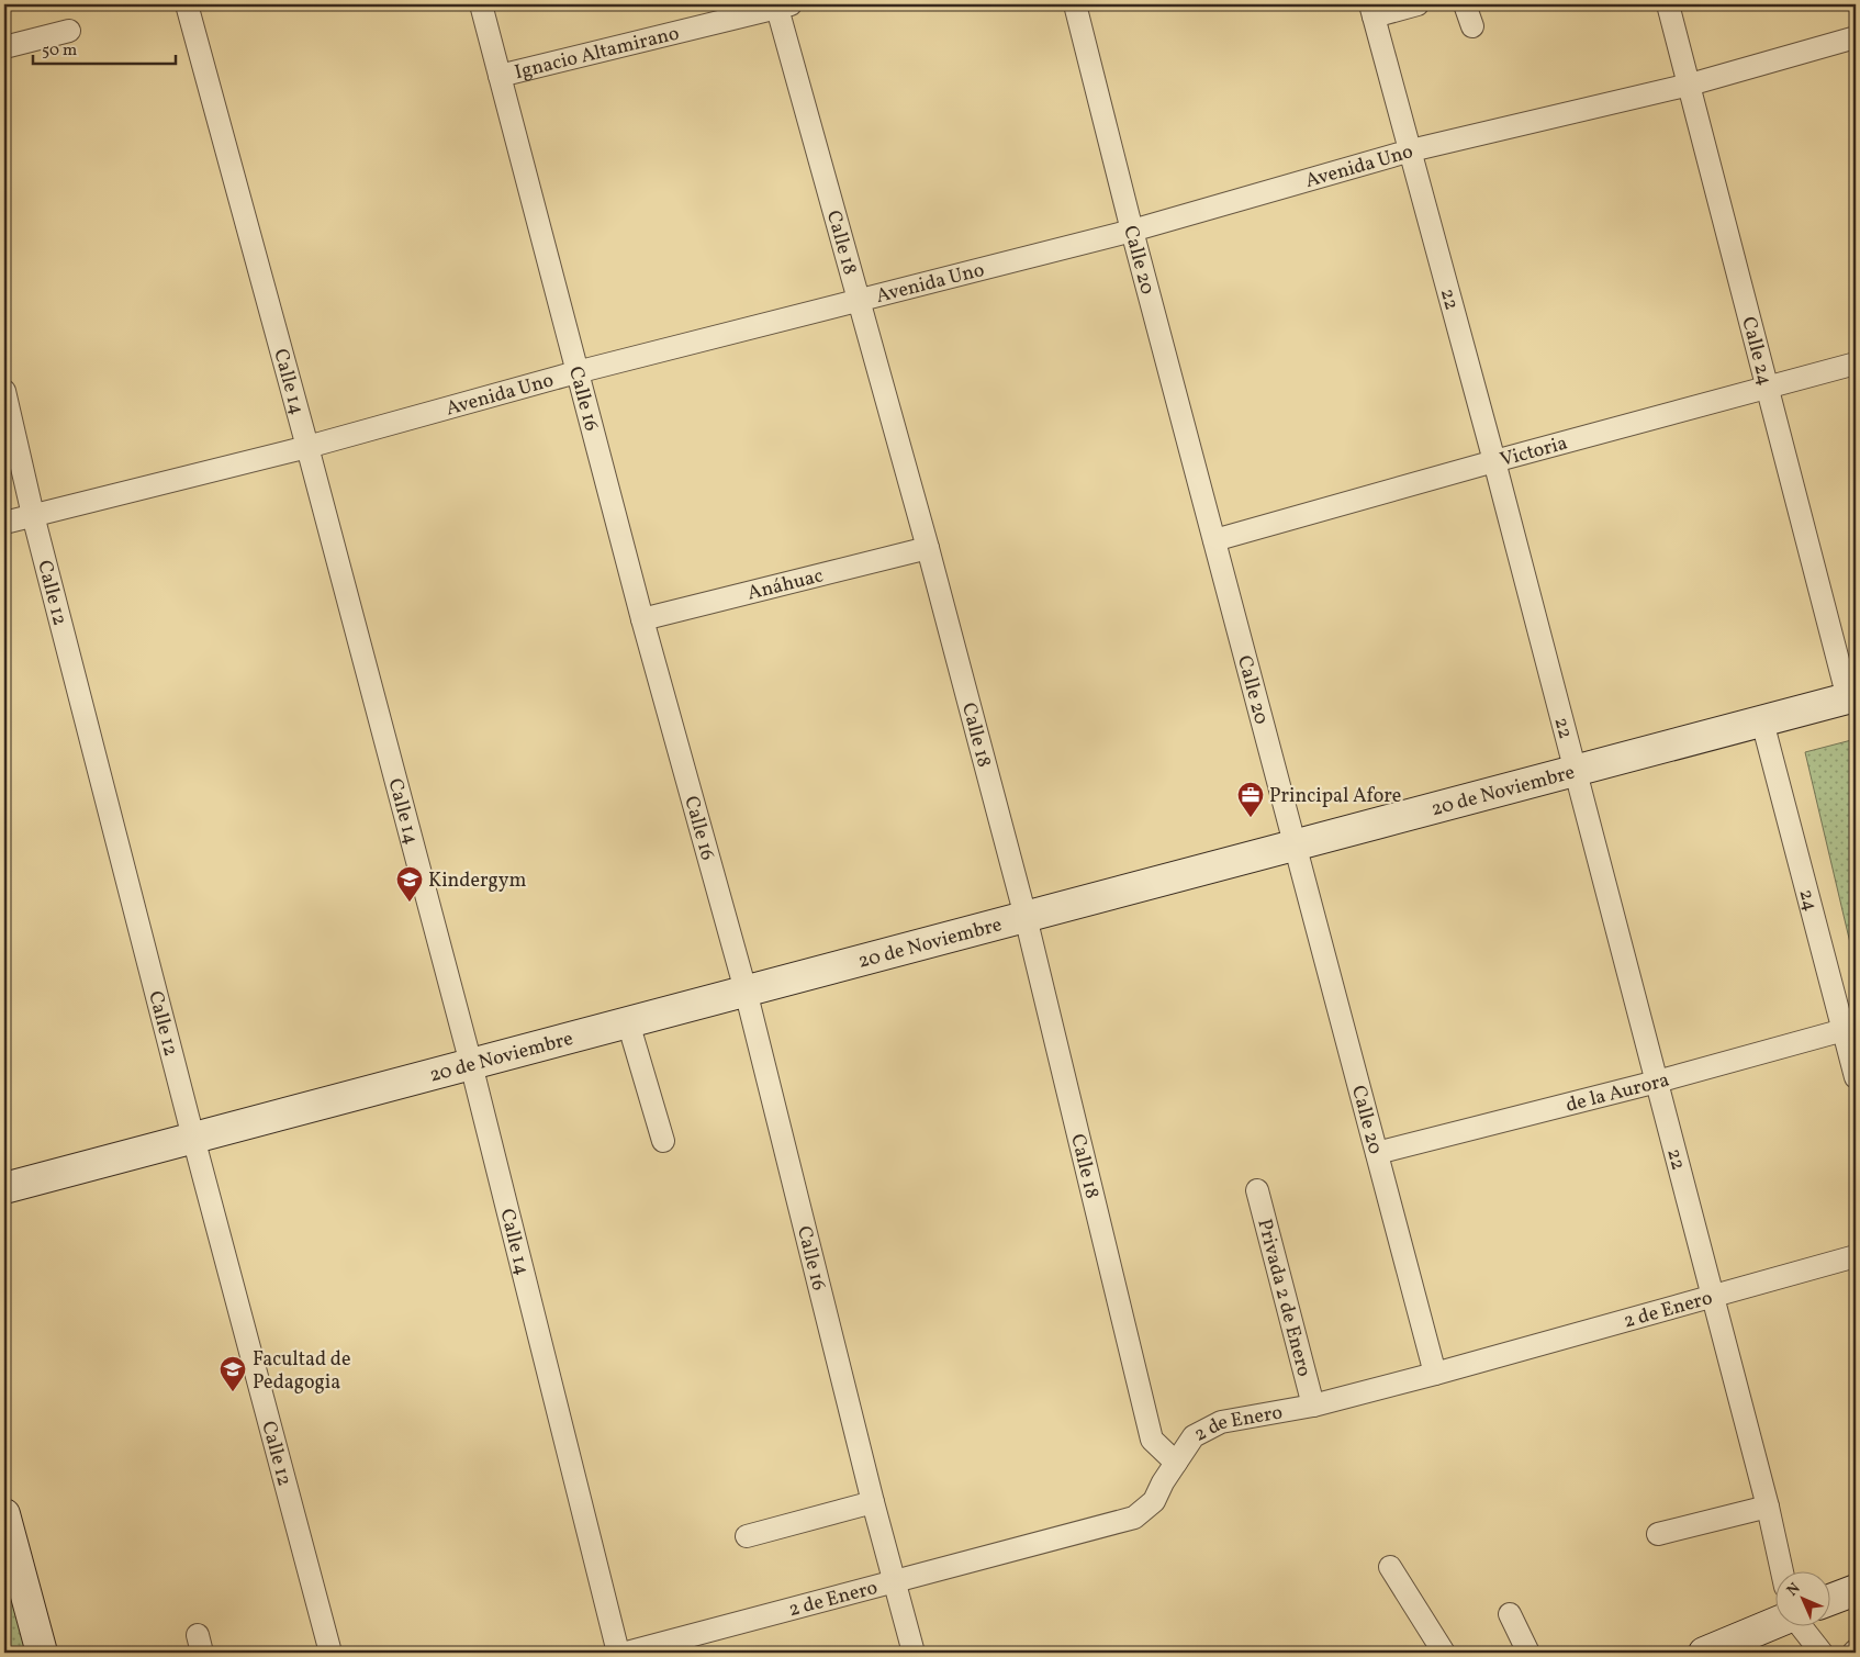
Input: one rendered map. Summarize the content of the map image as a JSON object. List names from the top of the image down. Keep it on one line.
{"streets":{"main road":["20 de Noviembre"],"street":["Ignacio Altamirano","Avenida Uno","Calle 18","Calle 20","22","Calle 24","Calle 14","Calle 16","Victoria","Anáhuac","Calle 12","24","de la Aurora","Privada 2 de Enero","2 de Enero"]},"crossings":[["Ignacio Altamirano","Calle 18"],["Ignacio Altamirano","Calle 16"],["Avenida Uno","Calle 18"],["Avenida Uno","Calle 20"],["Avenida Uno","22"],["Avenida Uno","Calle 24"],["Avenida Uno","Calle 14"],["Avenida Uno","Calle 16"],["Avenida Uno","Calle 12"],["Calle 18","Anáhuac"],["Calle 18","20 de Noviembre"],["Calle 18","2 de Enero"],["Calle 20","Victoria"],["Calle 20","20 de Noviembre"],["Calle 20","de la Aurora"],["Calle 20","2 de Enero"],["22","Victoria"],["22","20 de Noviembre"],["22","de la Aurora"],["22","2 de Enero"],["Calle 24","Victoria"],["Calle 24","20 de Noviembre"],["Calle 14","20 de Noviembre"],["Calle 16","Anáhuac"],["Calle 16","20 de Noviembre"],["Calle 16","2 de Enero"],["Calle 12","20 de Noviembre"],["20 de Noviembre","24"],["24","de la Aurora"],["Privada 2 de Enero","2 de Enero"]],"places":{"office":["Principal Afore"],"school or university":["Kindergym","Facultad de Pedagogia"]},"scale_bar":"50 m","north":"top left"}
